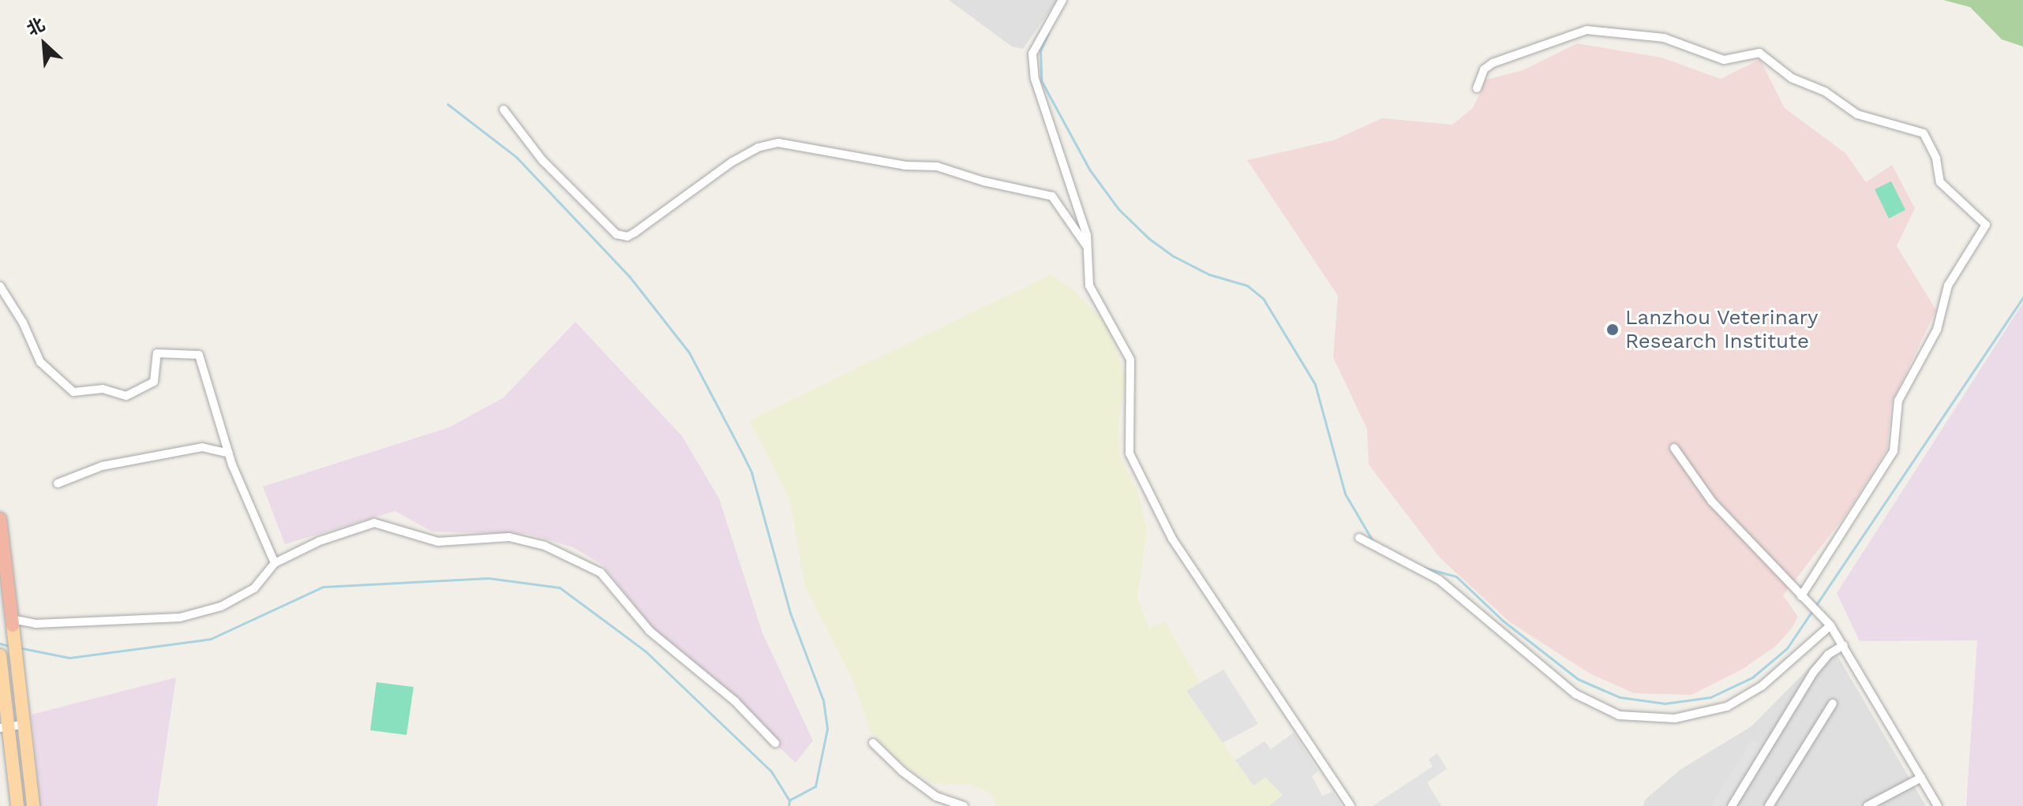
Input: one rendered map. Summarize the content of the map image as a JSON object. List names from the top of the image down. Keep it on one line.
{"places":["Lanzhou Veterinary Research Institute"],"north":"top left"}
